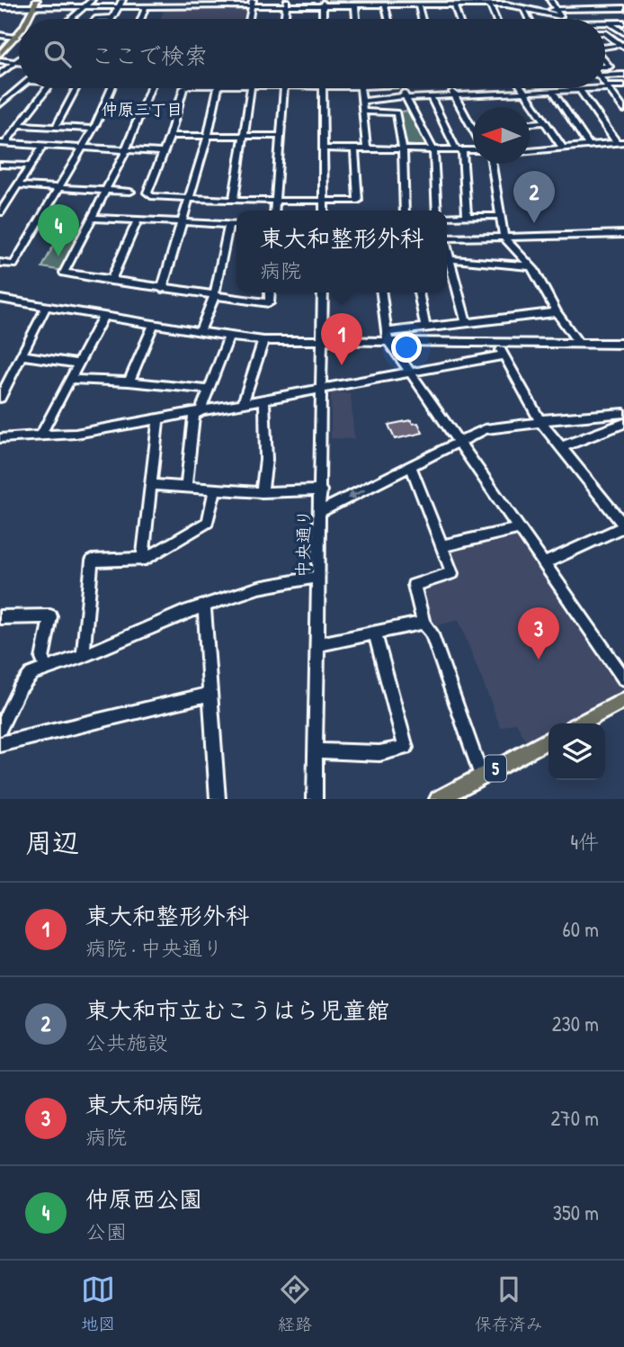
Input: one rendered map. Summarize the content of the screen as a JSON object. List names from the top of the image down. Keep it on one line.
{"streets":{"main road":["5"],"street":["中央通り"]},"districts":["仲原三丁目"],"north":"left","page":{"search":"ここで検索","pins":["2","4","1","3"],"popup":["東大和整形外科","病院"],"heading":["周辺","4件"],"list":[{"mark":"1","name":"東大和整形外科","note":"病院 · 中央通り","value":"60 m"},{"mark":"2","name":"東大和市立むこうはら児童館","note":"公共施設","value":"230 m"},{"mark":"3","name":"東大和病院","note":"病院","value":"270 m"},{"mark":"4","name":"仲原西公園","note":"公園","value":"350 m"}],"nav":["地図","経路","保存済み"]}}
